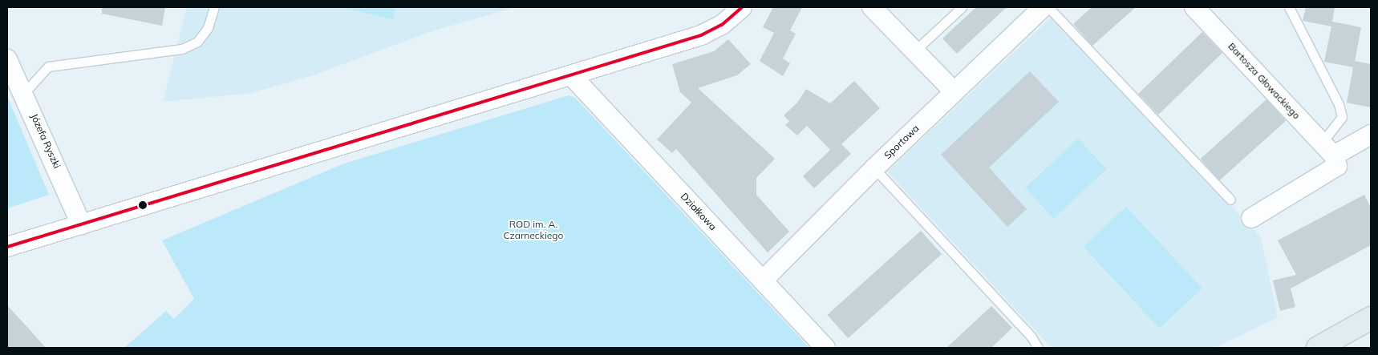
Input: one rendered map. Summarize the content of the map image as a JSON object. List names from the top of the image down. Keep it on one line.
{"streets":{"street":["Bartosza Głowackiego","Józefa Ryszki","Sportowa","Działkowa"]},"crossings":[["Sportowa","Działkowa"]],"parks":["ROD im. A. Czarneckiego"]}
